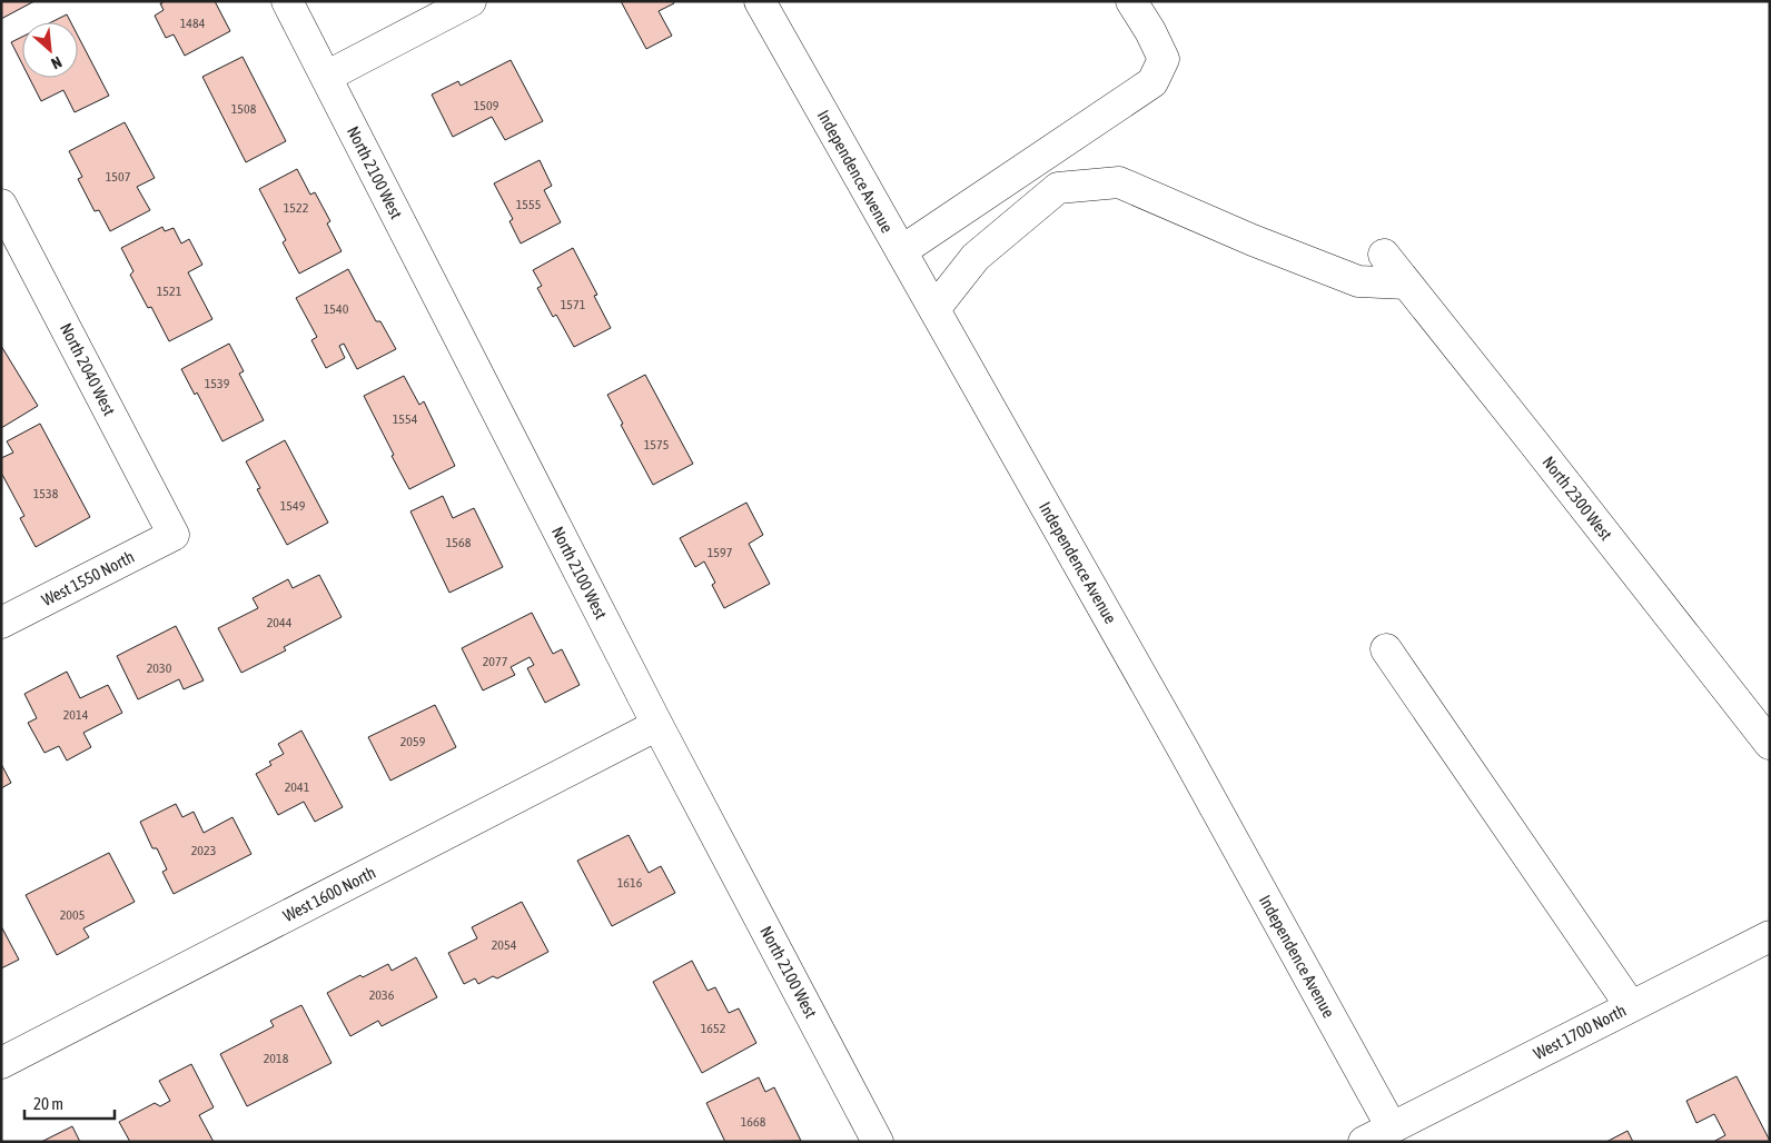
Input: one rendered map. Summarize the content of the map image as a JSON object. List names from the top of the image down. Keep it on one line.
{"streets":{"street":["Independence Avenue","North 2100 West","North 2040 West","North 2300 West","West 1550 North","West 1600 North","West 1700 North"]},"crossings":[["Independence Avenue","West 1700 North"],["North 2100 West","West 1600 North"],["North 2040 West","West 1550 North"]],"house_numbers":["1484","1509","1508","1507","1555","1522","1521","1571","1540","1539","1554","1575","1538","1549","1568","1597","2044","2077","2030","2014","2059","2041","2023","1616","2005","2054","2036","1652","2018","1668"],"scale_bar":"20 m","north":"bottom right"}
